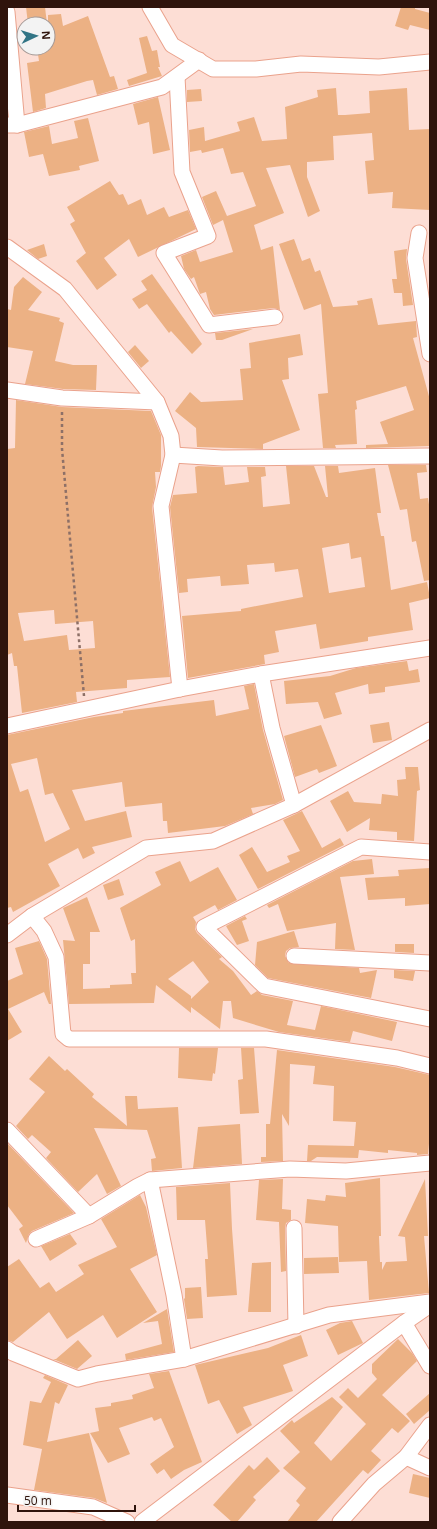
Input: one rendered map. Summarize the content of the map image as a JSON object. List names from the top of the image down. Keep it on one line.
{"scale_bar":"50 m","north":"right"}
